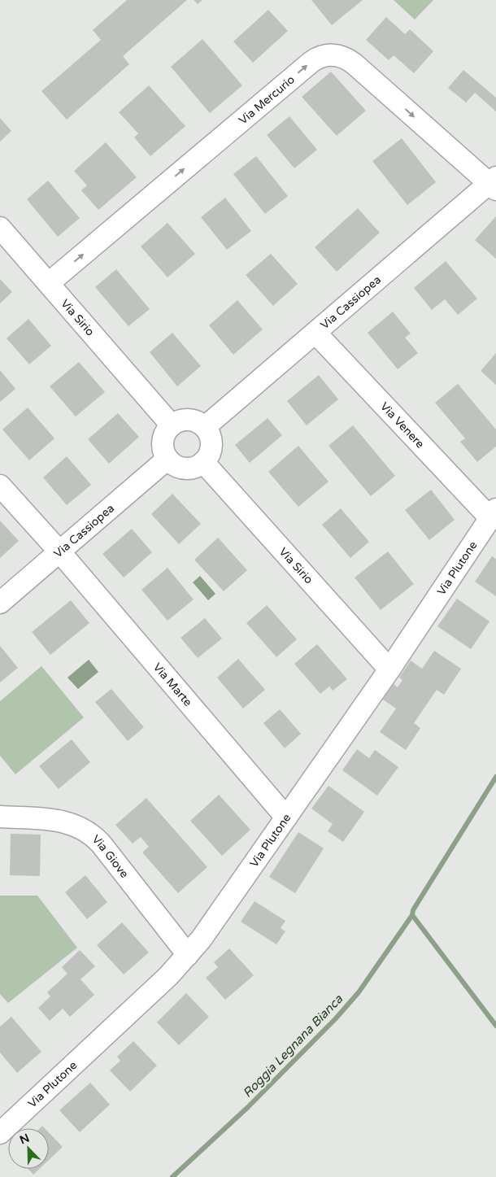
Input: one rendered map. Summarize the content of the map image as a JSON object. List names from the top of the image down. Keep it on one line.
{"streets":{"street":["Via Mercurio","Via Cassiopea","Via Sirio","Via Venere","Via Plutone","Via Marte","Via Giove"]},"crossings":[["Via Mercurio","Via Cassiopea"],["Via Mercurio","Via Sirio"],["Via Cassiopea","Via Sirio"],["Via Cassiopea","Via Venere"],["Via Cassiopea","Via Marte"],["Via Sirio","Via Plutone"],["Via Venere","Via Plutone"],["Via Plutone","Via Marte"],["Via Plutone","Via Giove"]],"water":["Roggia Legnana Bianca"],"north":"top left"}
